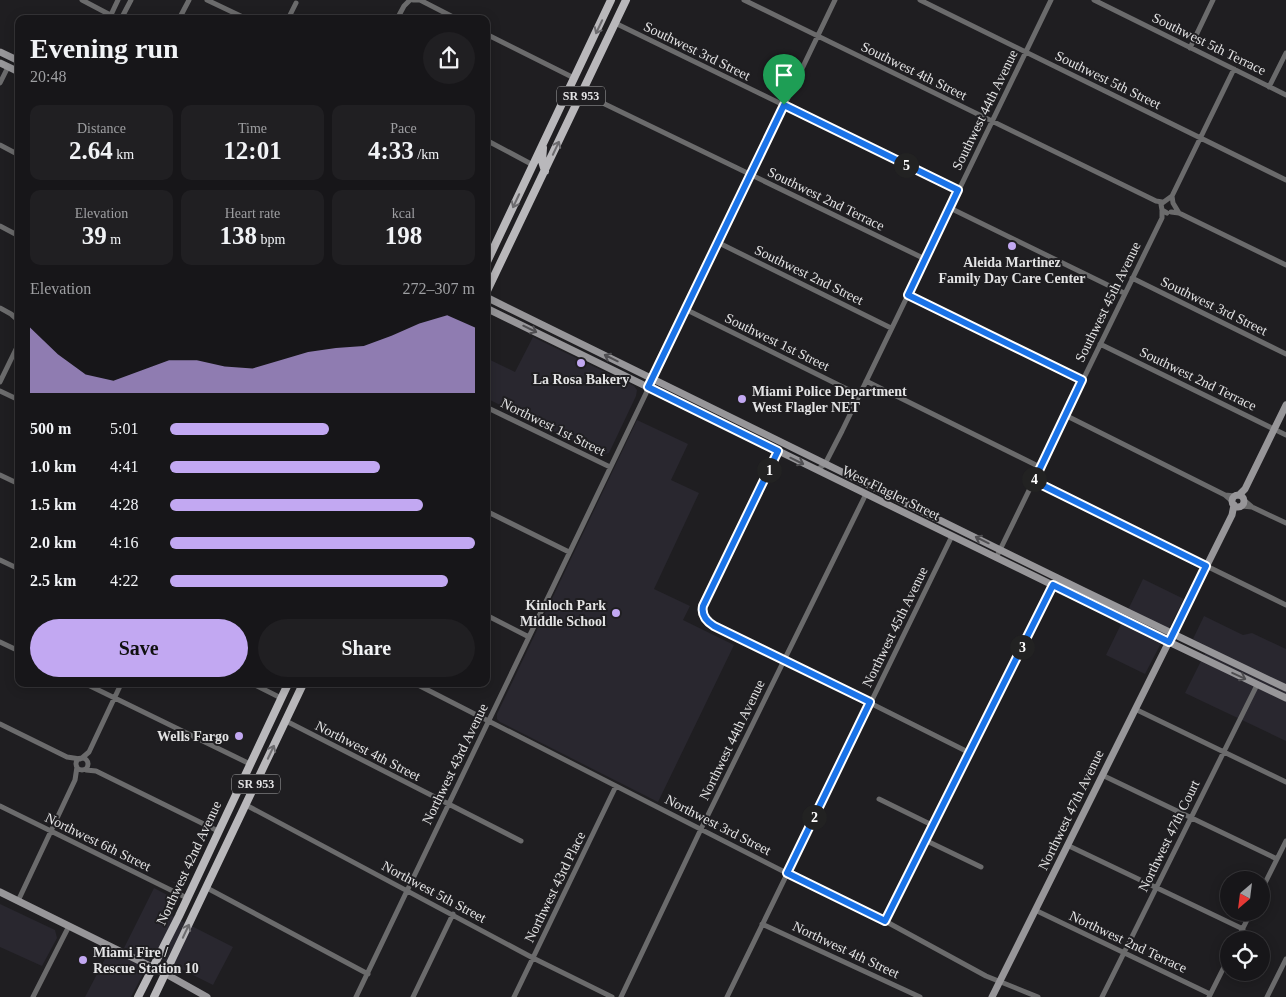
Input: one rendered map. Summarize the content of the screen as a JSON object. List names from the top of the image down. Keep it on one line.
{"streets":{"main road":["SR 953","West Flagler Street","Northwest 47th Avenue","Northwest 42nd Avenue"],"street":["Southwest 5th Terrace","Southwest 3rd Street","Southwest 4th Street","Southwest 5th Street","Southwest 44th Avenue","Southwest 2nd Terrace","Southwest 2nd Street","Southwest 45th Avenue","Southwest 1st Street","Northwest 1st Street","Northwest 45th Avenue","Northwest 44th Avenue","Northwest 4th Street","Northwest 43rd Avenue","Northwest 3rd Street","Northwest 47th Court","Northwest 6th Street","Northwest 43rd Place","Northwest 5th Street","Northwest 2nd Terrace"]},"crossings":[["Southwest 5th Terrace","Southwest 45th Avenue"],["Southwest 3rd Street","SR 953"],["Southwest 3rd Street","Southwest 44th Avenue"],["Southwest 3rd Street","Southwest 45th Avenue"],["Southwest 3rd Street","Northwest 43rd Avenue"],["Southwest 4th Street","Southwest 44th Avenue"],["Southwest 4th Street","Southwest 45th Avenue"],["Southwest 4th Street","Northwest 43rd Avenue"],["Southwest 5th Street","Southwest 44th Avenue"],["Southwest 5th Street","Southwest 45th Avenue"],["SR 953","Southwest 2nd Terrace"],["Southwest 44th Avenue","Southwest 2nd Terrace"],["Southwest 44th Avenue","Southwest 2nd Street"],["Southwest 44th Avenue","Southwest 1st Street"],["Southwest 44th Avenue","West Flagler Street"],["Southwest 2nd Terrace","Southwest 45th Avenue"],["Southwest 2nd Terrace","Northwest 43rd Avenue"],["Southwest 2nd Street","Northwest 43rd Avenue"],["Southwest 45th Avenue","West Flagler Street"],["Southwest 1st Street","Northwest 43rd Avenue"],["Northwest 1st Street","Northwest 43rd Avenue"],["West Flagler Street","Northwest 45th Avenue"],["West Flagler Street","Northwest 44th Avenue"],["West Flagler Street","Northwest 43rd Avenue"],["West Flagler Street","Northwest 47th Avenue"],["West Flagler Street","Northwest 47th Court"],["Northwest 45th Avenue","Northwest 4th Street"],["Northwest 45th Avenue","Northwest 3rd Street"],["Northwest 44th Avenue","Northwest 3rd Street"],["Northwest 4th Street","Northwest 43rd Avenue"],["Northwest 4th Street","Northwest 42nd Avenue"],["Northwest 43rd Avenue","Northwest 3rd Street"],["Northwest 43rd Avenue","Northwest 5th Street"],["Northwest 47th Avenue","Northwest 3rd Street"],["Northwest 47th Avenue","Northwest 2nd Terrace"],["Northwest 3rd Street","Northwest 43rd Place"],["Northwest 47th Court","Northwest 2nd Terrace"],["Northwest 6th Street","Northwest 42nd Avenue"],["Northwest 42nd Avenue","Northwest 5th Street"],["Northwest 43rd Place","Northwest 5th Street"]],"places":["Aleida Martinez Family Day Care Center","La Rosa Bakery","Miami Police Department West Flagler NET","Kinloch Park Middle School","Wells Fargo","Miami Fire / Rescue Station 10"],"north":"bottom left","page":{"heading":["Evening run","20:48"],"stats":[["Distance","2.64 km"],["Time","12:01"],["Pace","4:33 /km"],["Elevation","39 m"],["Heart rate","138 bpm"],["kcal","198"]],"pins":["5","1","4","3","2"],"chart":["Elevation","272–307 m"],"list":[{"name":"500 m","note":"5:01"},{"name":"1.0 km","note":"4:41"},{"name":"1.5 km","note":"4:28"},{"name":"2.0 km","note":"4:16"},{"name":"2.5 km","note":"4:22"}],"buttons":["Save","Share"]}}
